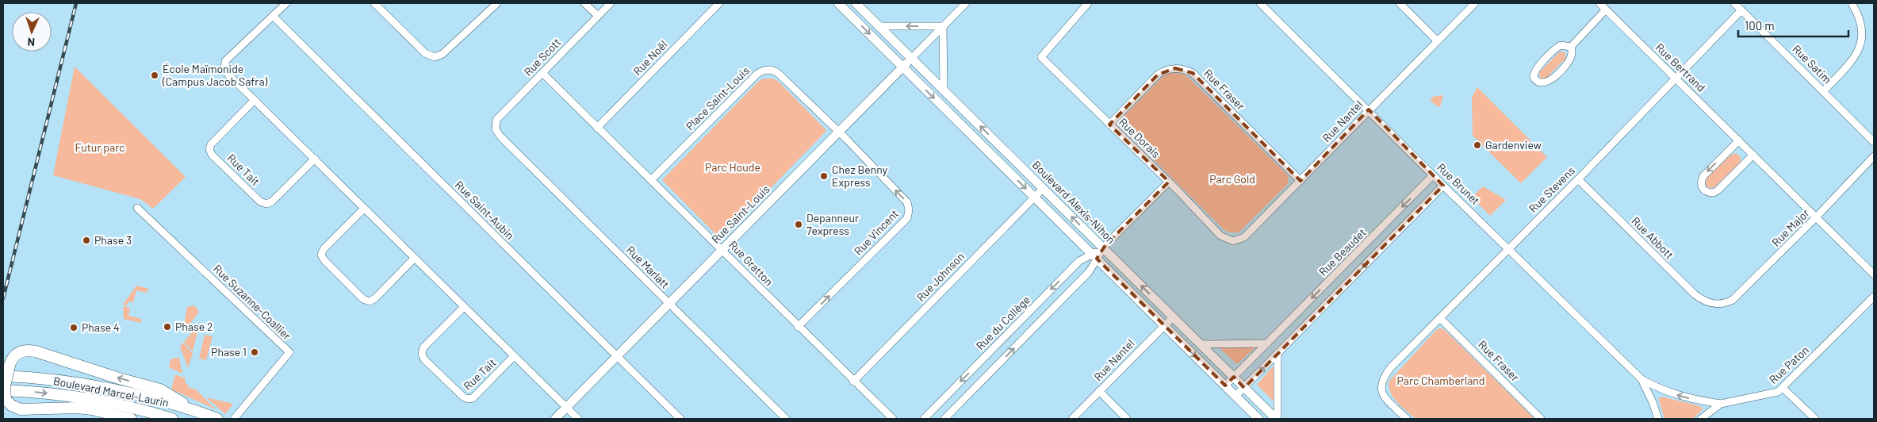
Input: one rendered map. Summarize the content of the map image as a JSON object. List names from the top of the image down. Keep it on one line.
{"streets":{"main road":["Boulevard Marcel-Laurin"],"street":["Rue Scott","Rue Noël","Rue Satim","Rue Bertrand","Rue Fraser","Place Saint-Louis","Rue Nantel","Rue Dorais","Rue Tait","Rue Brunet","Rue Stevens","Boulevard Alexis-Nihon","Rue Saint-Aubin","Rue Saint-Louis","Rue Major","Rue Vincent","Rue Abbott","Rue Beaudet","Rue Gratton","Rue Marlatt","Rue Johnson","Rue Suzanne-Coallier","Rue du Collège","Rue Paton"]},"crossings":[["Rue Scott","Rue Gratton"],["Rue Scott","Rue Marlatt"],["Rue Noël","Rue Gratton"],["Rue Satim","Rue Stevens"],["Rue Bertrand","Rue Stevens"],["Rue Bertrand","Rue Major"],["Rue Fraser","Rue Nantel"],["Rue Fraser","Rue Dorais"],["Rue Fraser","Rue Stevens"],["Place Saint-Louis","Rue Saint-Louis"],["Place Saint-Louis","Rue Vincent"],["Place Saint-Louis","Rue Gratton"],["Rue Nantel","Rue Dorais"],["Rue Nantel","Rue Brunet"],["Rue Nantel","Boulevard Alexis-Nihon"],["Rue Dorais","Rue du Collège"],["Rue Brunet","Rue Stevens"],["Rue Brunet","Rue Beaudet"],["Rue Brunet","Rue Paton"],["Rue Stevens","Rue Abbott"],["Boulevard Alexis-Nihon","Rue Saint-Louis"],["Boulevard Alexis-Nihon","Rue Beaudet"],["Boulevard Alexis-Nihon","Rue Johnson"],["Boulevard Alexis-Nihon","Rue du Collège"],["Rue Saint-Aubin","Rue Saint-Louis"],["Rue Saint-Louis","Rue Vincent"],["Rue Saint-Louis","Rue Gratton"],["Rue Saint-Louis","Rue Marlatt"],["Rue Major","Rue Abbott"],["Rue Vincent","Rue Gratton"],["Rue Gratton","Rue Johnson"]],"parks":["Futur parc","Parc Houde","Parc Gold","Parc Chamberland"],"places":["École Maïmonide (Campus Jacob Safra)","Gardenview","Chez Benny Express","Depanneur 7express","Phase 3","Phase 2","Phase 4","Phase 1"],"scale_bar":"100 m","north":"bottom"}
